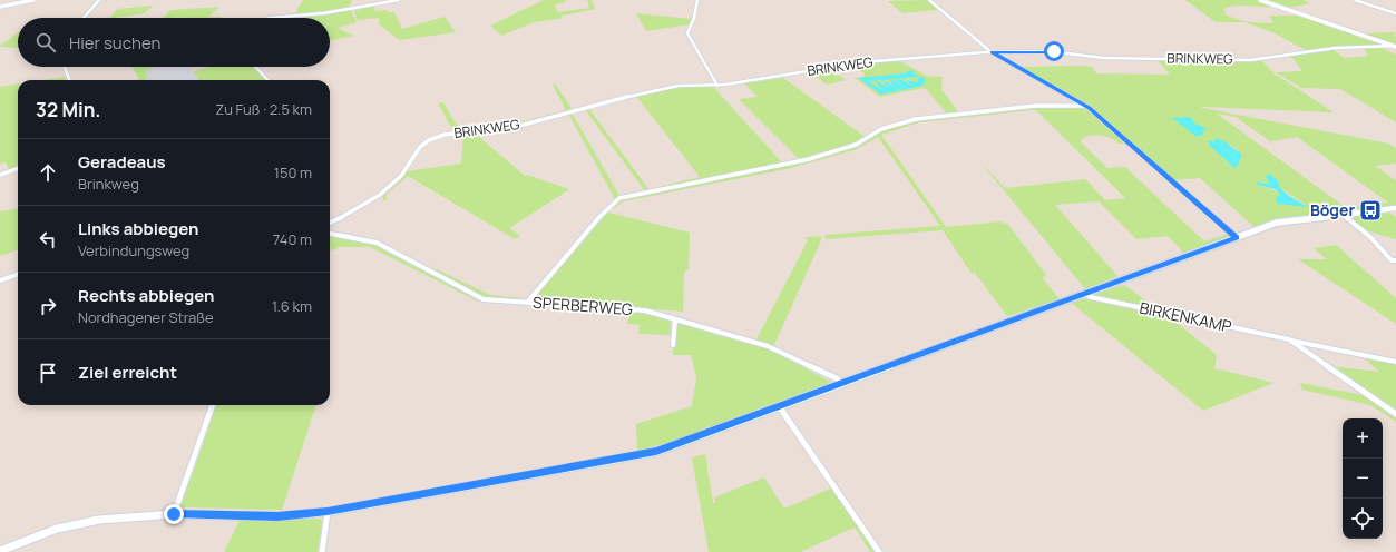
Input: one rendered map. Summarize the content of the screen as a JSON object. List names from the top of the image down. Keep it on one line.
{"streets":{"street":["BRINKWEG","SPERBERWEG","BIRKENKAMP"]},"places":{"bus stop":["Böger"]},"page":{"search":"Hier suchen","heading":["32 Min.","Zu Fuß · 2.5 km"],"list":[["Geradeaus","Brinkweg","150 m"],["Links abbiegen","Verbindungsweg","740 m"],["Rechts abbiegen","Nordhagener Straße","1.6 km"],"Ziel erreicht"],"map_buttons":["+","−"]}}
